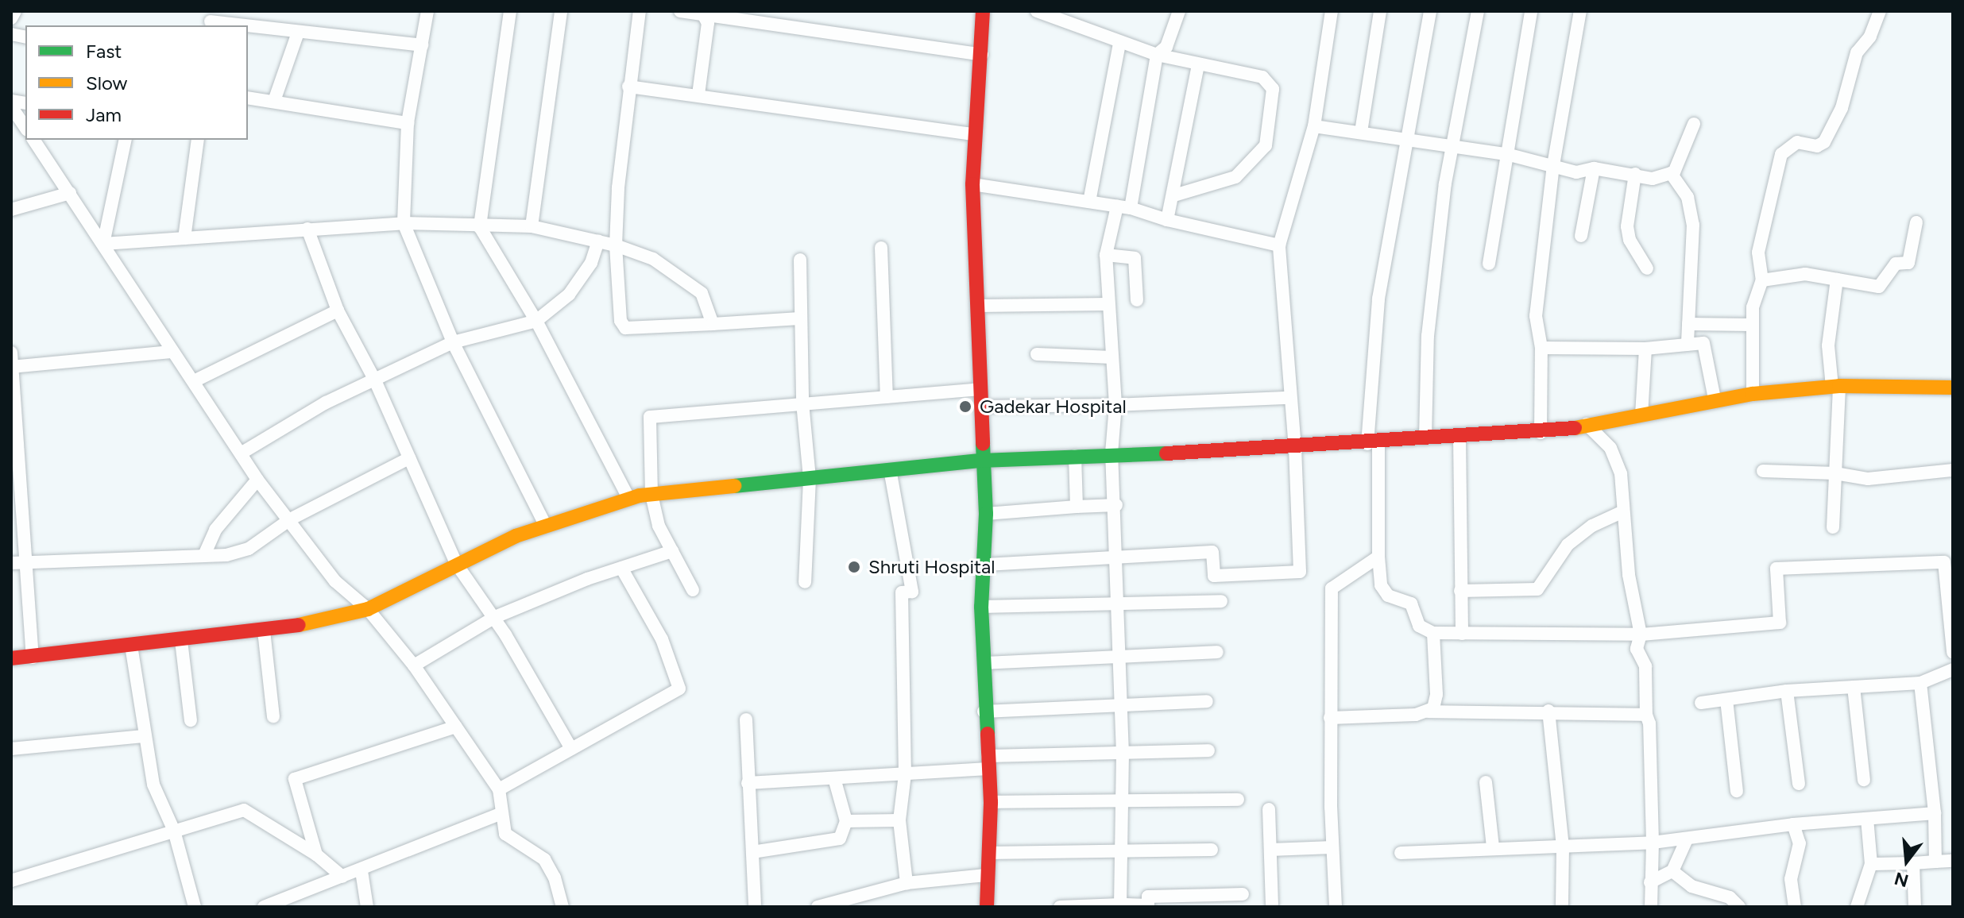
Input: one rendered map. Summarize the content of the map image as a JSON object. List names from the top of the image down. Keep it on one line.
{"places":["Gadekar Hospital","Shruti Hospital"],"legend":["Fast","Slow","Jam"],"north":"bottom"}
